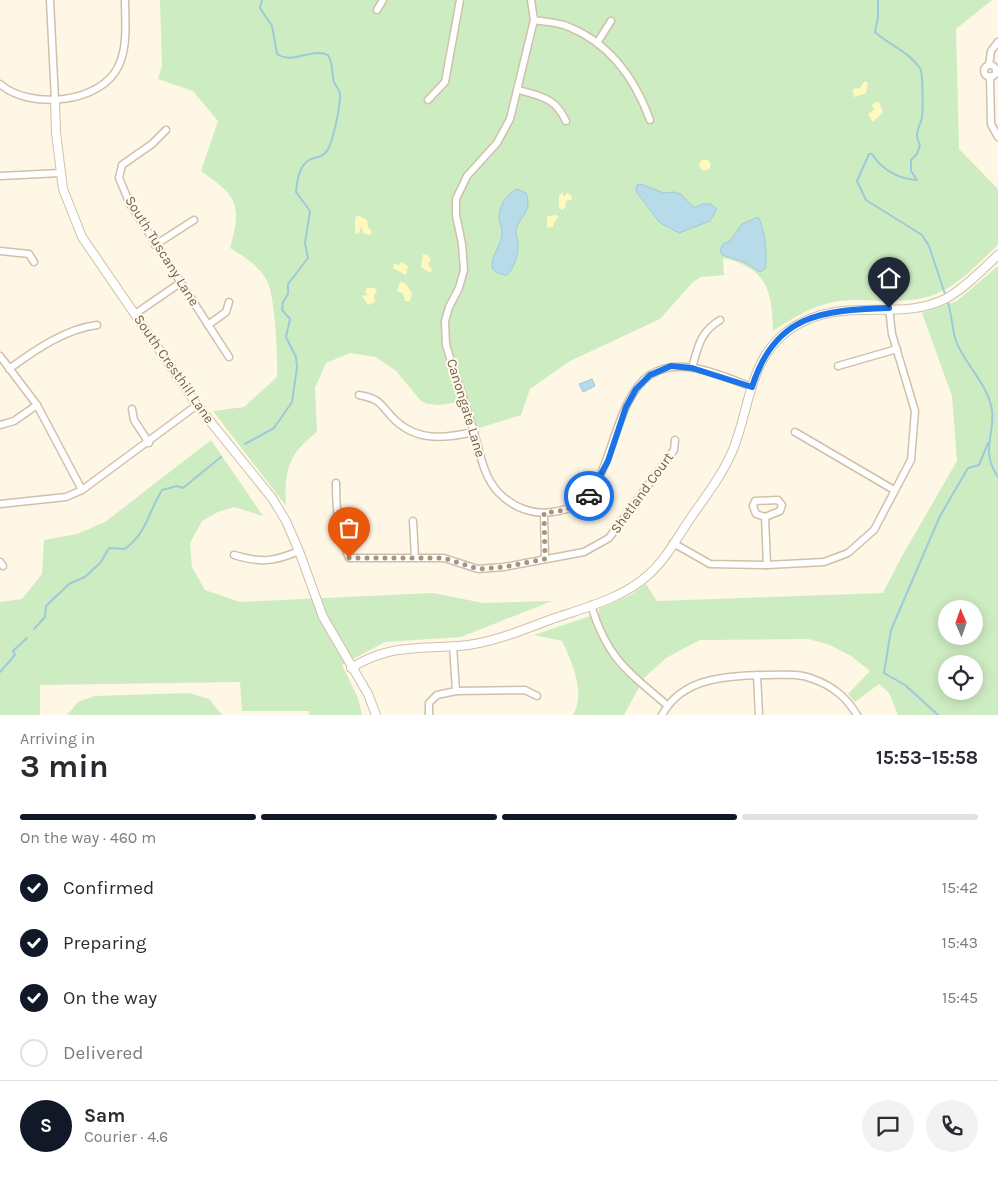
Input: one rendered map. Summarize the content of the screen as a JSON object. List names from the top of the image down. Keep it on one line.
{"streets":{"street":["South Tuscany Lane","South Cresthill Lane","Canongate Lane","Shetland Court"]},"north":"top","page":{"heading":["3 min","Arriving in","15:53–15:58"],"panel":["Sam","Courier · 4.6"],"bar":"On the way · 460 m","list":[["Confirmed","15:42"],["Preparing","15:43"],["On the way","15:45"],"Delivered"],"round":"S"}}
